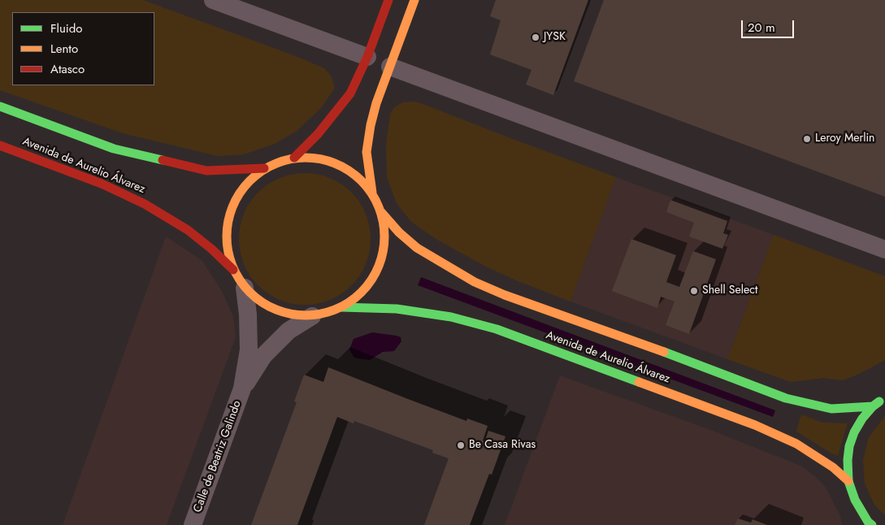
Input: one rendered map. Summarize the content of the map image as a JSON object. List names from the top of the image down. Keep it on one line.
{"streets":{"main road":["Avenida de Aurelio Álvarez"],"street":["Calle de Beatriz Galindo"]},"places":["JYSK","Leroy Merlin","Shell Select","Be Casa Rivas"],"legend":["Fluido","Lento","Atasco"],"scale_bar":"20 m"}
